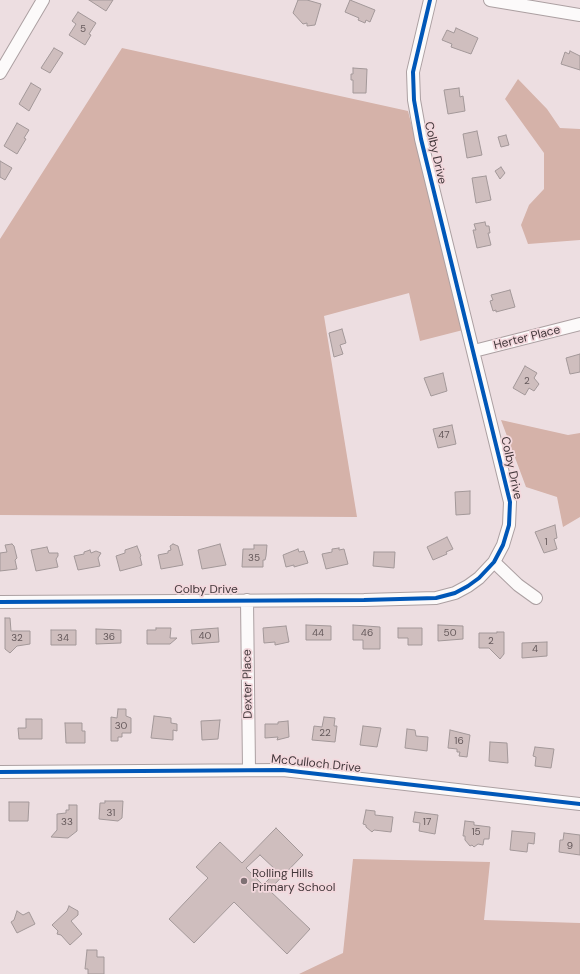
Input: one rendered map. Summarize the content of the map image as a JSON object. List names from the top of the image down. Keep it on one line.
{"streets":{"street":["Colby Drive","Herter Place","Dexter Place","McCulloch Drive"]},"crossings":[["Colby Drive","Herter Place"],["Colby Drive","Dexter Place"],["Dexter Place","McCulloch Drive"]],"places":["Rolling Hills Primary School"],"house_numbers":["5","2","47","1","35","44","46","50","40","36","32","34","2","4","30","22","16","31","33","17","15","9"]}
